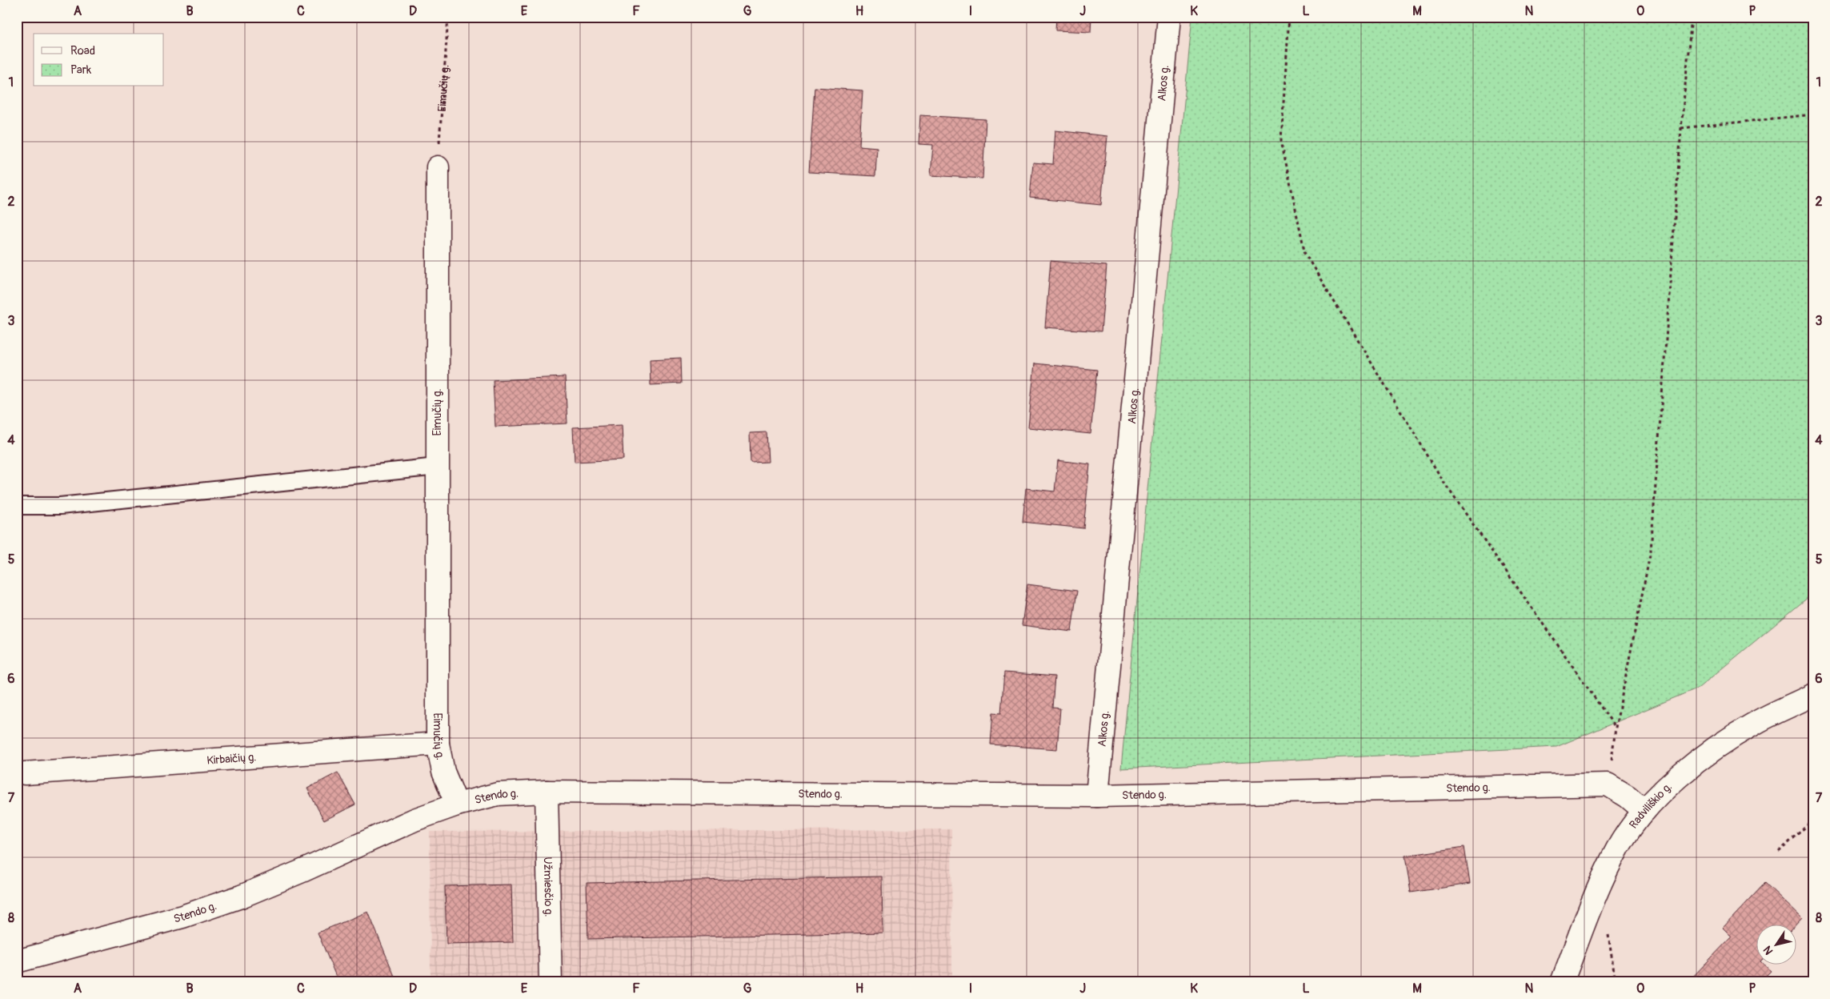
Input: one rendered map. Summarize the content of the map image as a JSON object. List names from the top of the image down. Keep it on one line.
{"streets":{"street":["Alkos g.","Eimučių g.","Kirbaičių g.","Stendo g.","Radviliškio g.","Užmiesčio g."]},"crossings":[["Alkos g.","Stendo g."],["Eimučių g.","Kirbaičių g."],["Eimučių g.","Stendo g."],["Stendo g.","Užmiesčio g."]],"legend":["Road","Park"],"north":"bottom left","grid":{"columns":["A","B","C","D","E","F","G","H","I","J","K","L","M","N","O","P"],"rows":["1","2","3","4","5","6","7","8"]}}
